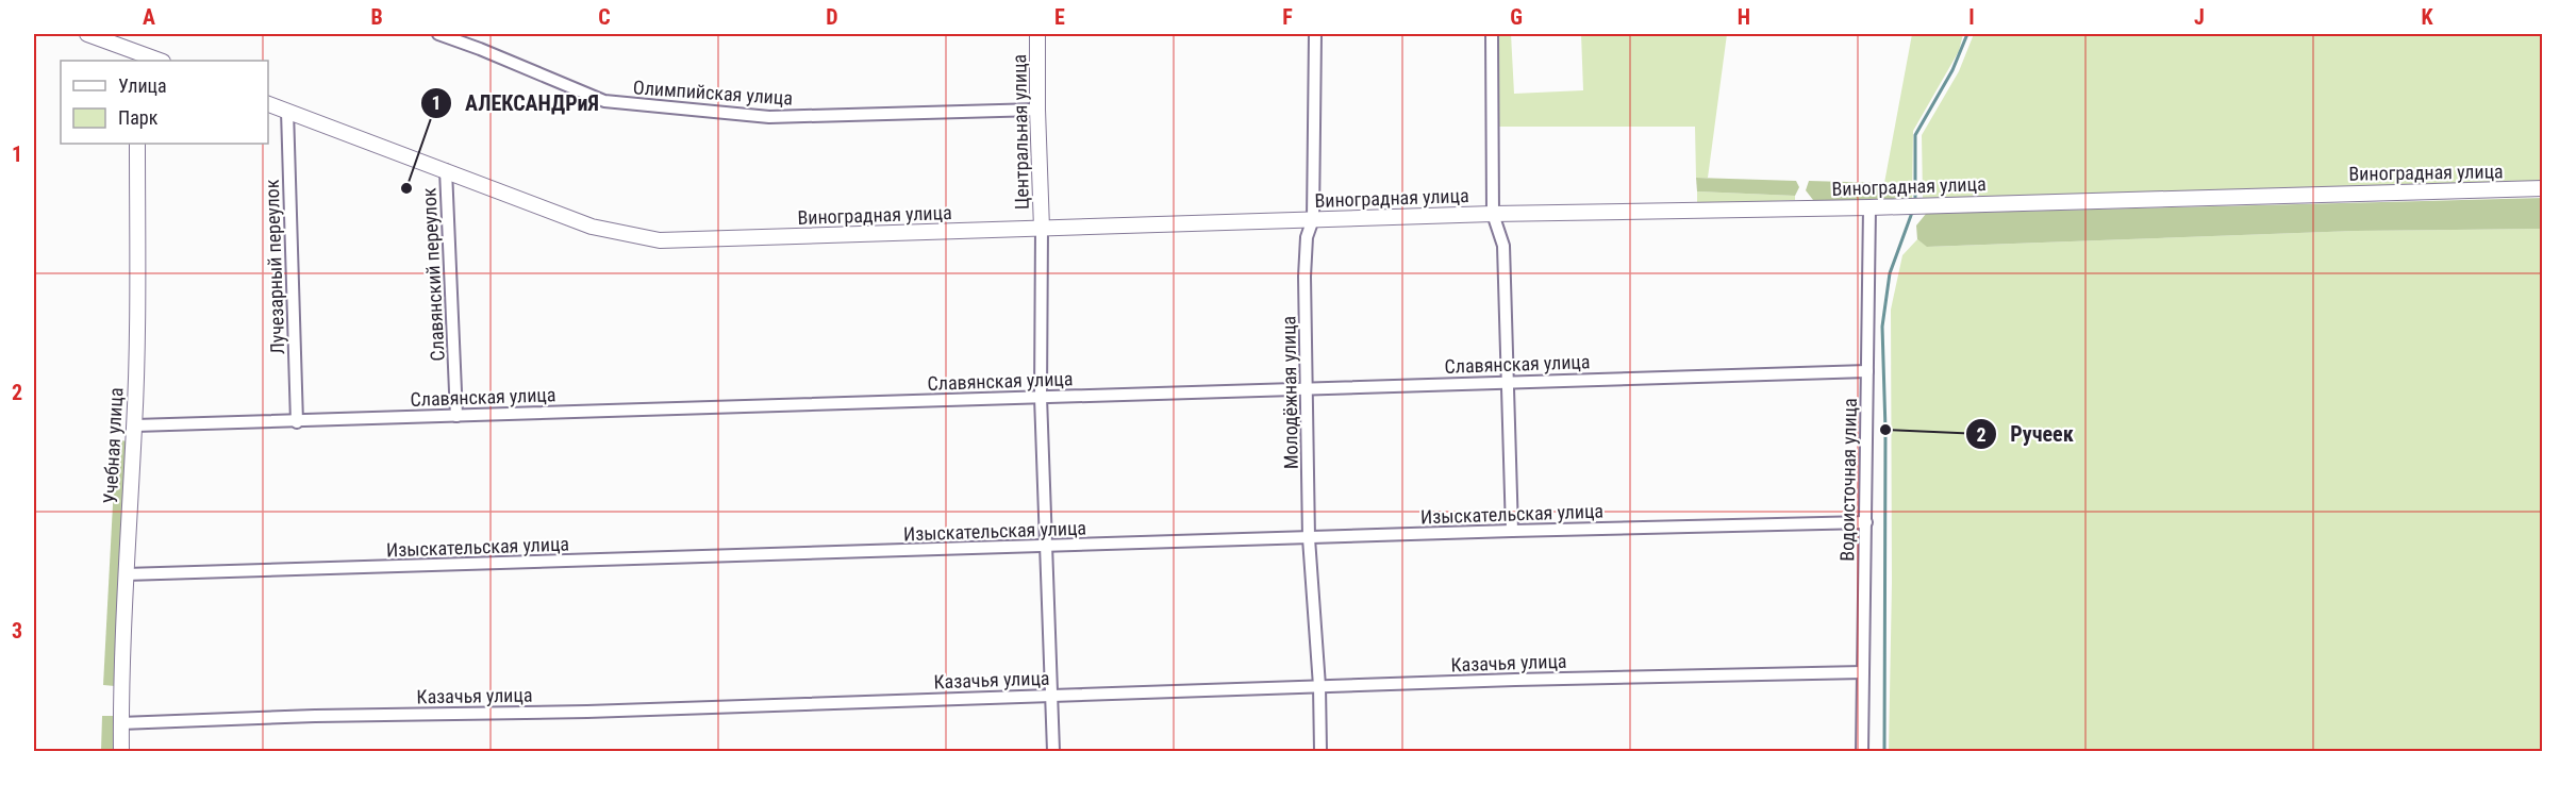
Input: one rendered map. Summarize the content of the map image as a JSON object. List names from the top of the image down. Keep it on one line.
{"streets":{"street":["Олимпийская улица","Центральная улица","Виноградная улица","Лучезарный переулок","Славянский переулок","Славянская улица","Молодёжная улица","Учебная улица","Водоисточная улица","Изыскательская улица","Казачья улица"]},"crossings":[["Олимпийская улица","Центральная улица"],["Центральная улица","Виноградная улица"],["Виноградная улица","Лучезарный переулок"],["Виноградная улица","Славянский переулок"],["Виноградная улица","Молодёжная улица"],["Виноградная улица","Водоисточная улица"],["Лучезарный переулок","Славянская улица"],["Славянский переулок","Славянская улица"],["Славянская улица","Молодёжная улица"],["Славянская улица","Учебная улица"],["Славянская улица","Водоисточная улица"],["Молодёжная улица","Изыскательская улица"],["Молодёжная улица","Казачья улица"],["Учебная улица","Изыскательская улица"],["Учебная улица","Казачья улица"],["Водоисточная улица","Изыскательская улица"],["Водоисточная улица","Казачья улица"]],"places":["АЛЕКСАНДРиЯ","Ручеек"],"legend":["Улица","Парк"],"grid":{"columns":["A","B","C","D","E","F","G","H","I","J","K"],"rows":["1","2","3"]}}
